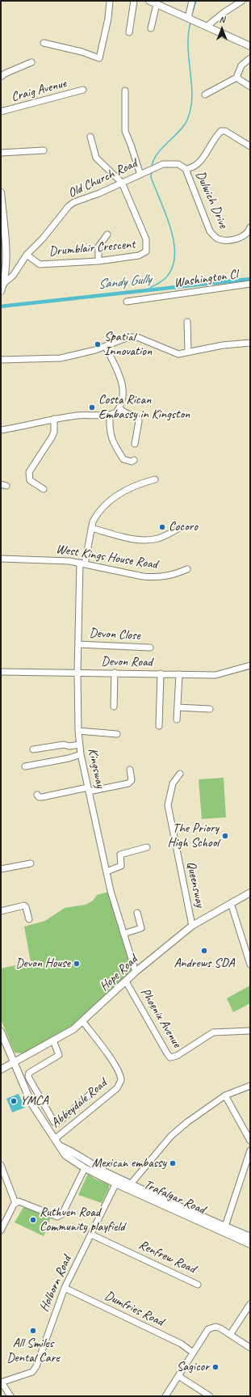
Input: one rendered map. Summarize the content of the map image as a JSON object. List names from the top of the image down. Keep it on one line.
{"streets":{"main road":["Hope Road","Trafalgar Road"],"street":["Craig Avenue","Old Church Road","Dulwich Drive","Drumblair Crescent","Washington Cl","West Kings House Road","Devon Close","Devon Road","Kingsway","Queensway","Phoenix Avenue","Abbeydale Road","Renfrew Road","Holborn Road","Dumfries Road"]},"crossings":[["Old Church Road","Dulwich Drive"],["Old Church Road","Drumblair Crescent"],["West Kings House Road","Kingsway"],["Devon Close","Kingsway"],["Devon Road","Kingsway"],["Kingsway","Hope Road"],["Queensway","Hope Road"],["Hope Road","Phoenix Avenue"],["Hope Road","Abbeydale Road"],["Hope Road","Trafalgar Road"],["Abbeydale Road","Trafalgar Road"],["Trafalgar Road","Holborn Road"],["Renfrew Road","Holborn Road"],["Holborn Road","Dumfries Road"]],"water":["Sandy Gully"],"places":["Spatial Innovation","Costa Rican Embassy in Kingston","Cocoro","The Priory High School","Andrews SDA","Devon House","YMCA","Mexican embassy","Ruthven Road Community playfield","All Smiles Dental Care","Sagicor"],"north":"top"}
